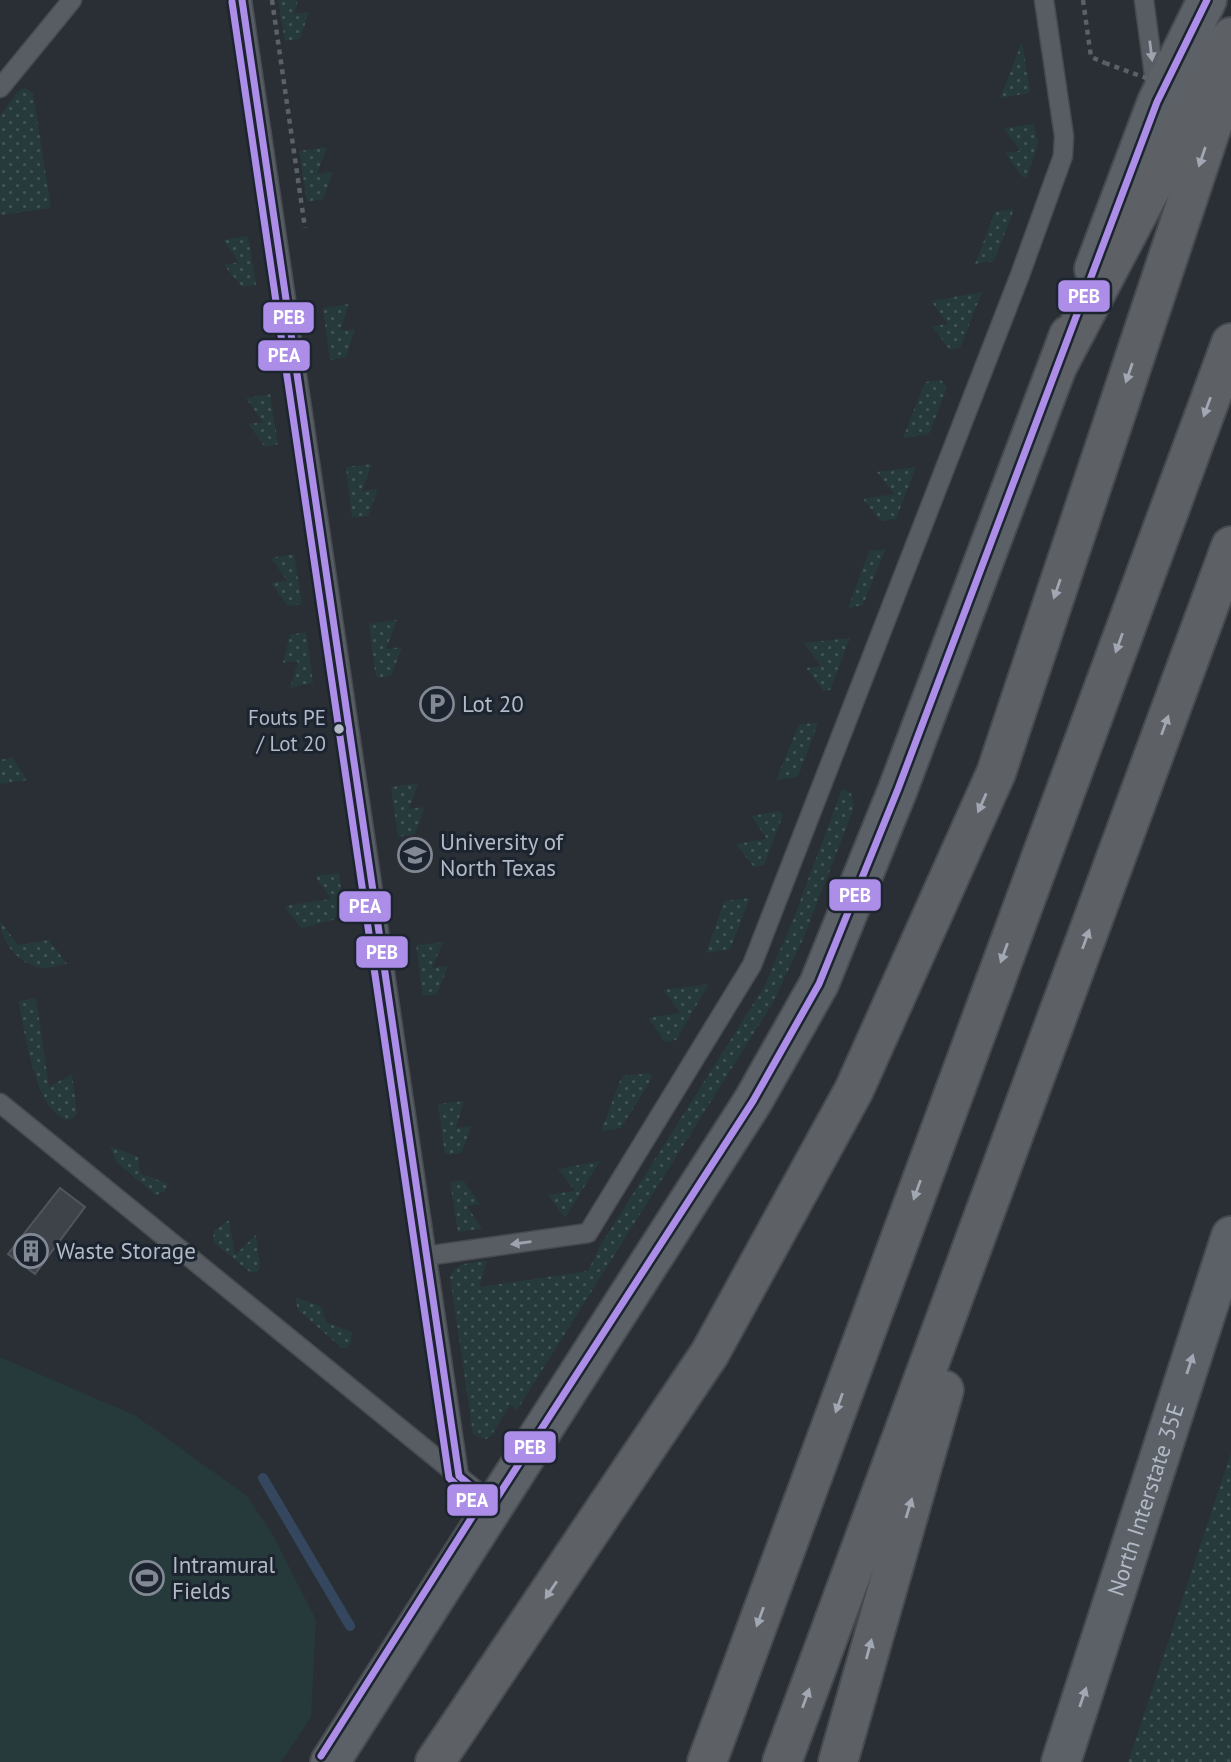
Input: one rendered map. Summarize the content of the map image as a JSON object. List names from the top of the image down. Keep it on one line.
{"streets":{"main road":["North Interstate 35E"]},"one_way":["North Interstate 35E"],"places":{"parking":["Lot 20"],"other":["Fouts PE / Lot 20"],"school or university":["University of North Texas"],"building":["Waste Storage"],"sports":["Intramural Fields"]},"lines":["transit line PEB","transit line PEA"]}
